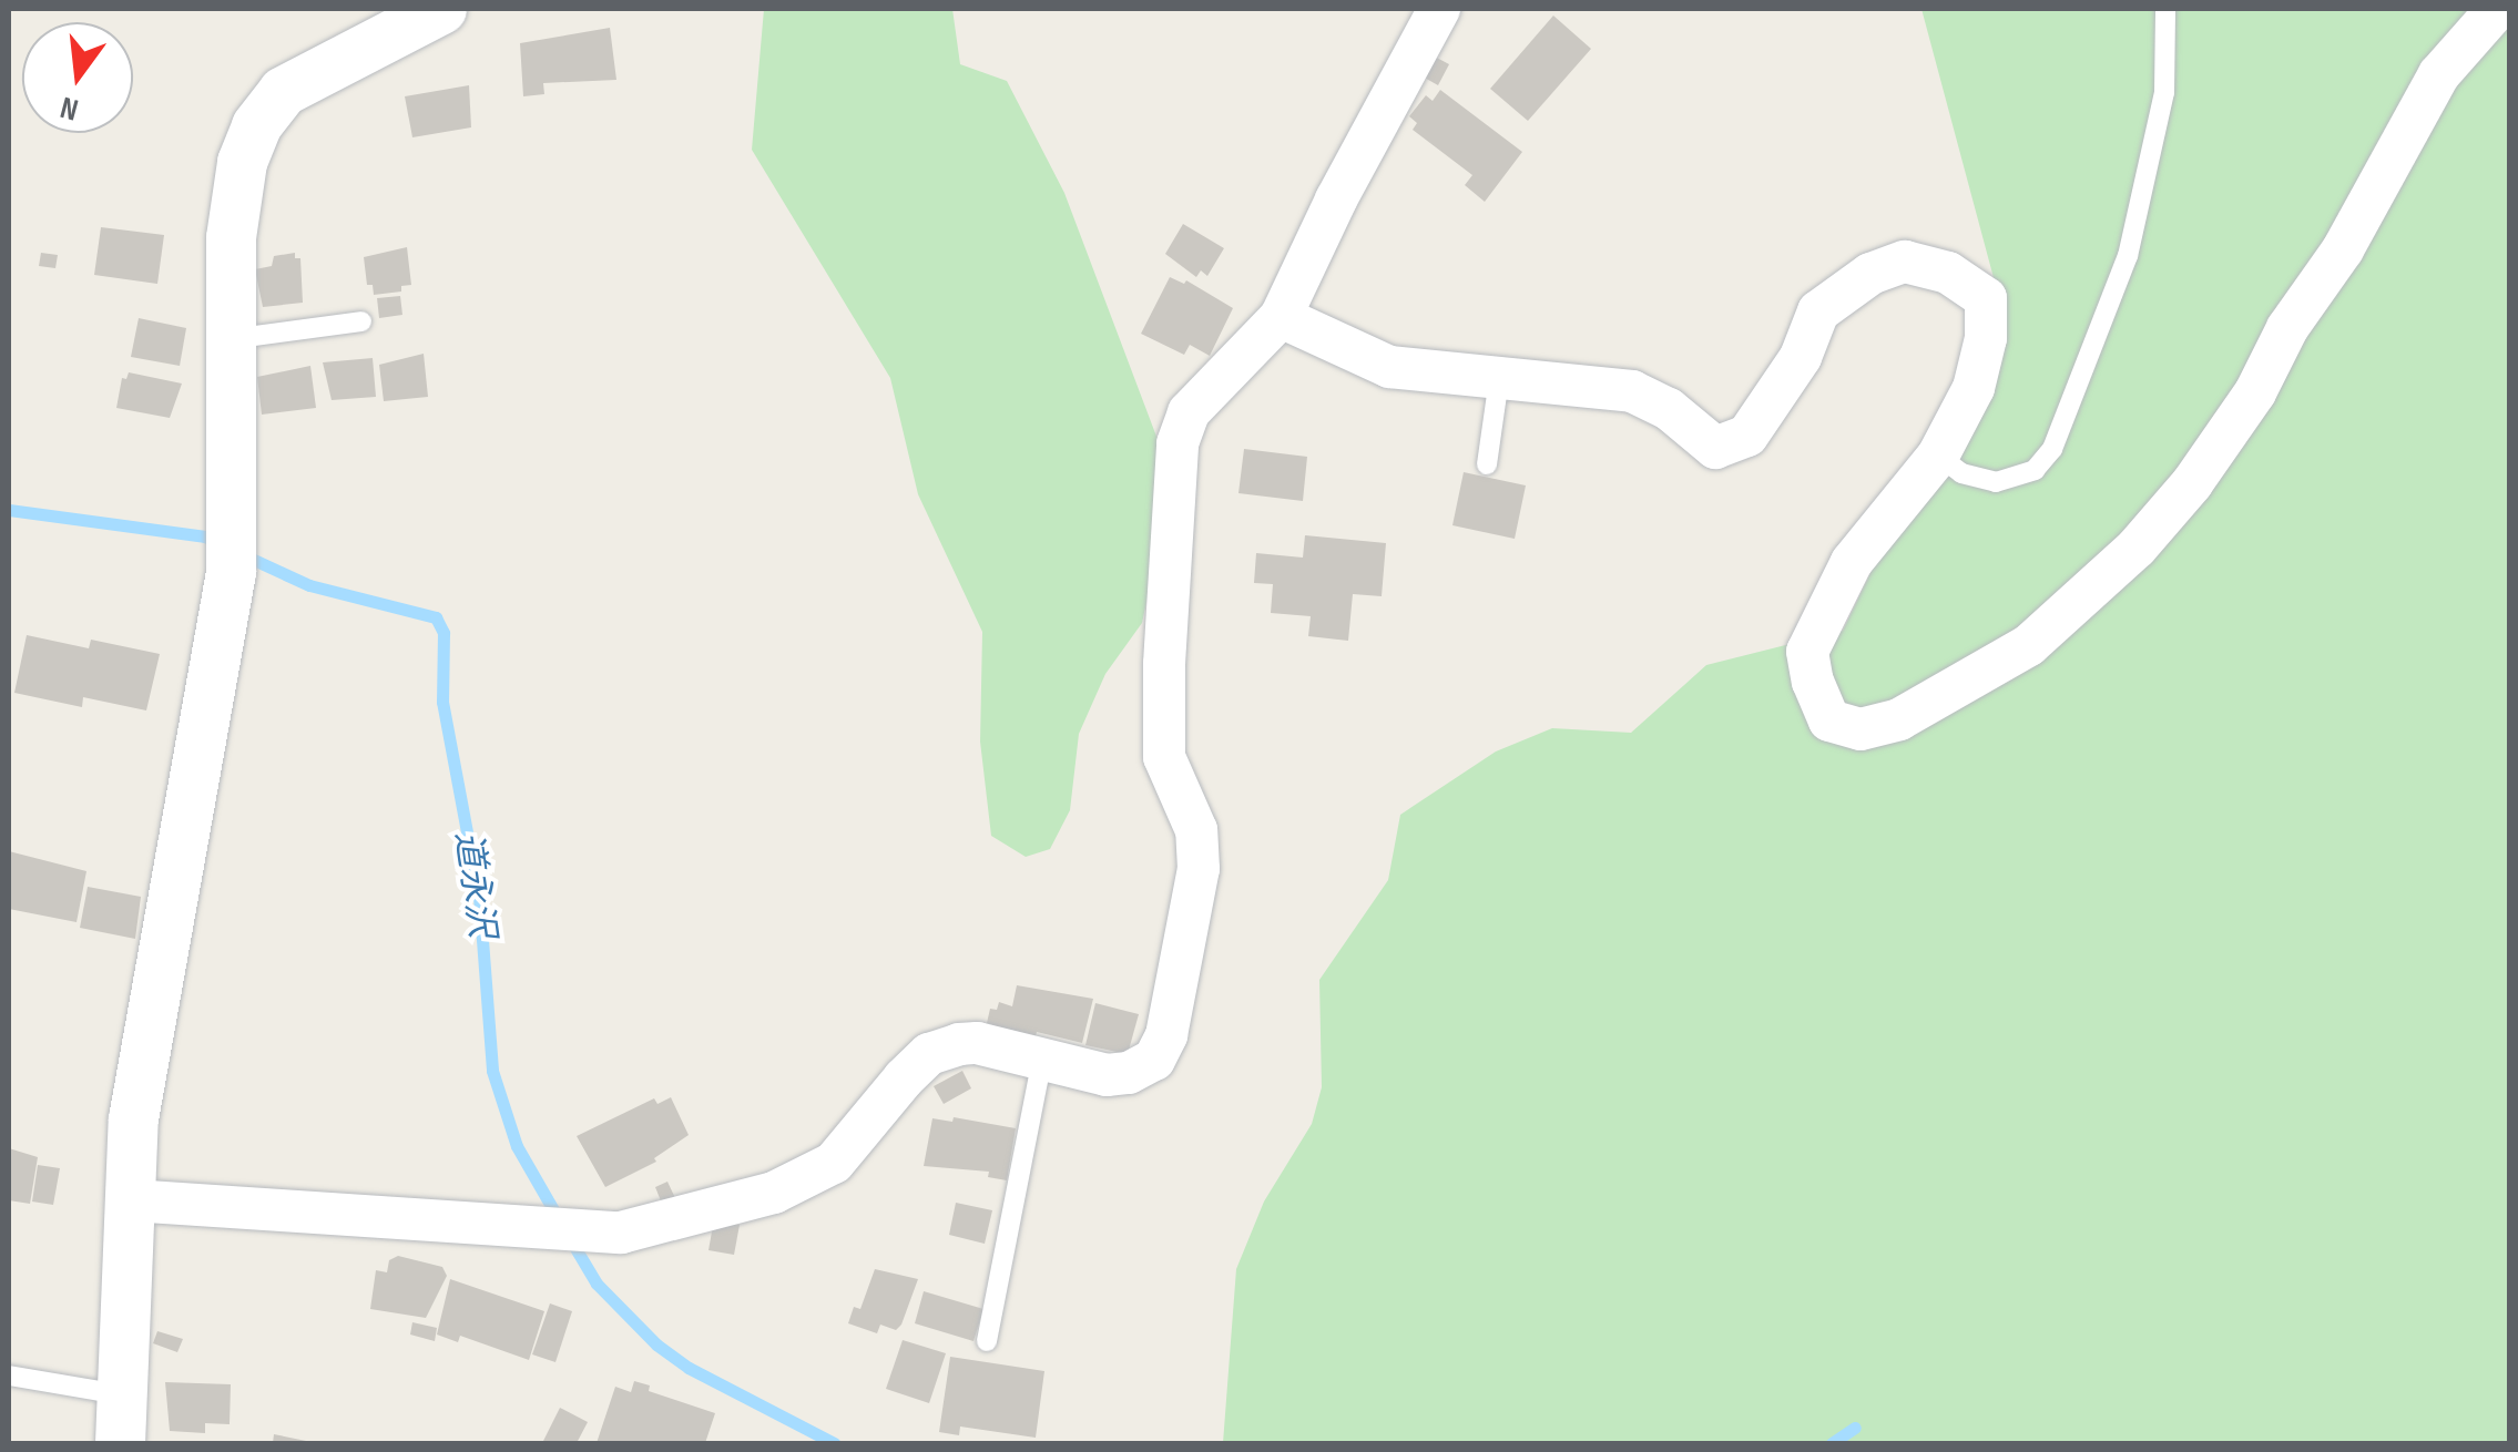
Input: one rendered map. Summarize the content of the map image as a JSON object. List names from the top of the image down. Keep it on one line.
{"water":["道永沢"],"north":"bottom"}
